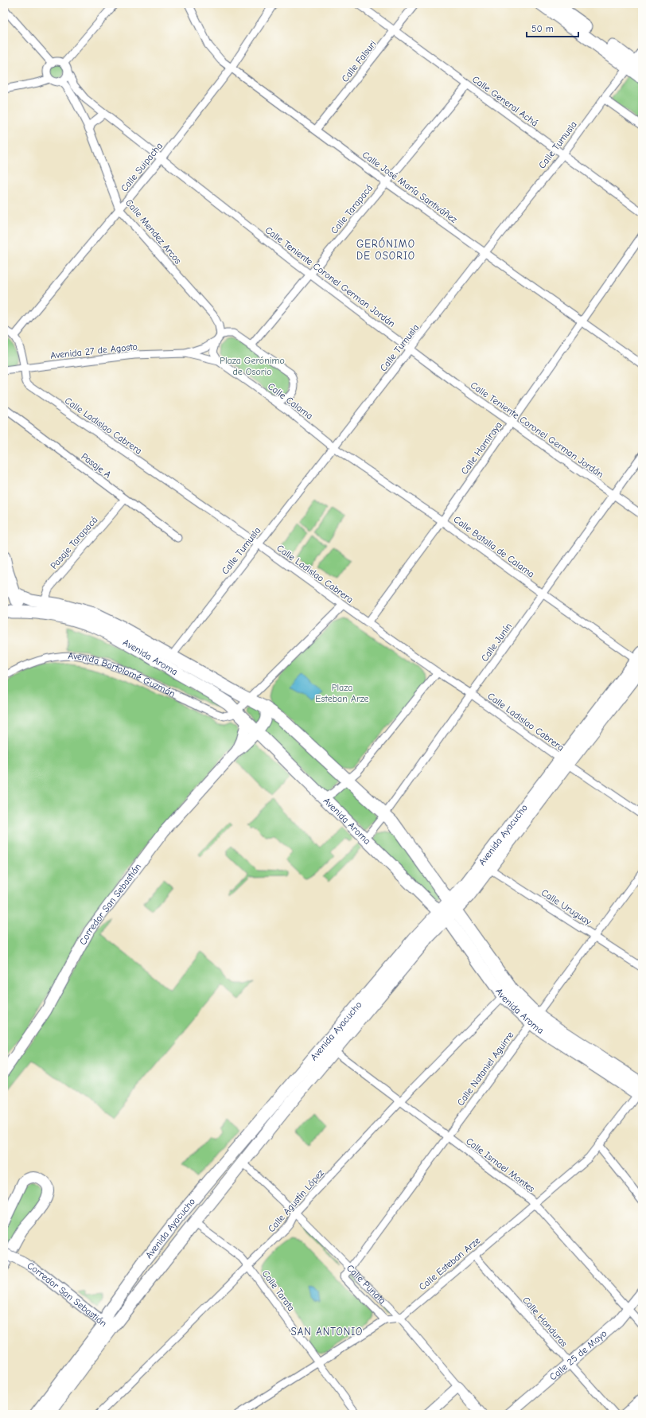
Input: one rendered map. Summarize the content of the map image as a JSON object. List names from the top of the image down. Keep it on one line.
{"streets":{"main road":["Avenida Aroma","Avenida Ayacucho"],"street":["Calle Falsuri","Calle General Achá","Calle Tumusla","Calle Suipacha","Calle José María Santiváñez","Calle Tarapacá","Calle Mendez Arcos","Calle Teniente Coronel German Jordán","Avenida 27 de Agosto","Calle Calama","Calle Ladislao Cabrera","Calle Hamiraya","Pasaje A","Pasaje Tarapacá","Calle Batalla de Calama","Calle Junín","Avenida Bartolomé Guzmán","Corredor San Sebastián","Calle Uruguay","Calle Nataniel Aguirre","Calle Ismael Montes","Calle Agustín López","Calle Esteban Arze","Calle Punata","Calle Tarata","Calle Honduras","Calle 25 de Mayo"]},"crossings":[["Calle Falsuri","Calle General Achá"],["Calle Falsuri","Calle José María Santiváñez"],["Calle General Achá","Calle Tumusla"],["Calle General Achá","Calle Tarapacá"],["Calle Tumusla","Calle José María Santiváñez"],["Calle Tumusla","Calle Teniente Coronel German Jordán"],["Calle Tumusla","Calle Calama"],["Calle Tumusla","Calle Ladislao Cabrera"],["Calle Tumusla","Calle Batalla de Calama"],["Calle Tumusla","Avenida Aroma"],["Calle Suipacha","Calle José María Santiváñez"],["Calle Suipacha","Calle Mendez Arcos"],["Calle Suipacha","Calle Teniente Coronel German Jordán"],["Calle Suipacha","Calle Ladislao Cabrera"],["Calle José María Santiváñez","Calle Tarapacá"],["Calle José María Santiváñez","Calle Hamiraya"],["Calle Tarapacá","Calle Teniente Coronel German Jordán"],["Calle Mendez Arcos","Calle Teniente Coronel German Jordán"],["Calle Mendez Arcos","Avenida 27 de Agosto"],["Calle Mendez Arcos","Calle Calama"],["Calle Teniente Coronel German Jordán","Calle Hamiraya"],["Calle Teniente Coronel German Jordán","Calle Junín"],["Avenida 27 de Agosto","Calle Calama"],["Avenida 27 de Agosto","Calle Ladislao Cabrera"],["Calle Calama","Calle Batalla de Calama"],["Calle Ladislao Cabrera","Calle Hamiraya"],["Calle Ladislao Cabrera","Calle Junín"],["Calle Ladislao Cabrera","Avenida Ayacucho"],["Calle Hamiraya","Calle Batalla de Calama"],["Pasaje A","Pasaje Tarapacá"],["Pasaje Tarapacá","Avenida Aroma"],["Calle Batalla de Calama","Calle Junín"],["Calle Batalla de Calama","Avenida Ayacucho"],["Calle Junín","Avenida Aroma"],["Avenida Aroma","Avenida Bartolomé Guzmán"],["Avenida Aroma","Avenida Ayacucho"],["Avenida Aroma","Corredor San Sebastián"],["Avenida Aroma","Calle Nataniel Aguirre"],["Avenida Aroma","Calle Agustín López"],["Avenida Aroma","Calle Esteban Arze"],["Avenida Ayacucho","Corredor San Sebastián"],["Avenida Ayacucho","Calle Uruguay"],["Avenida Ayacucho","Calle Ismael Montes"],["Avenida Ayacucho","Calle Punata"],["Avenida Ayacucho","Calle Tarata"],["Calle Uruguay","Calle Nataniel Aguirre"],["Calle Nataniel Aguirre","Calle Ismael Montes"],["Calle Nataniel Aguirre","Calle Punata"],["Calle Ismael Montes","Calle Agustín López"],["Calle Ismael Montes","Calle Esteban Arze"],["Calle Ismael Montes","Calle 25 de Mayo"],["Calle Agustín López","Calle Punata"],["Calle Agustín López","Calle Tarata"],["Calle Esteban Arze","Calle Punata"],["Calle Esteban Arze","Calle Honduras"],["Calle Honduras","Calle 25 de Mayo"]],"districts":["GERÓNIMO DE OSORIO","SAN ANTONIO"],"parks":["Plaza Gerónimo de Osorio","Plaza Esteban Arze"],"scale_bar":"50 m"}
